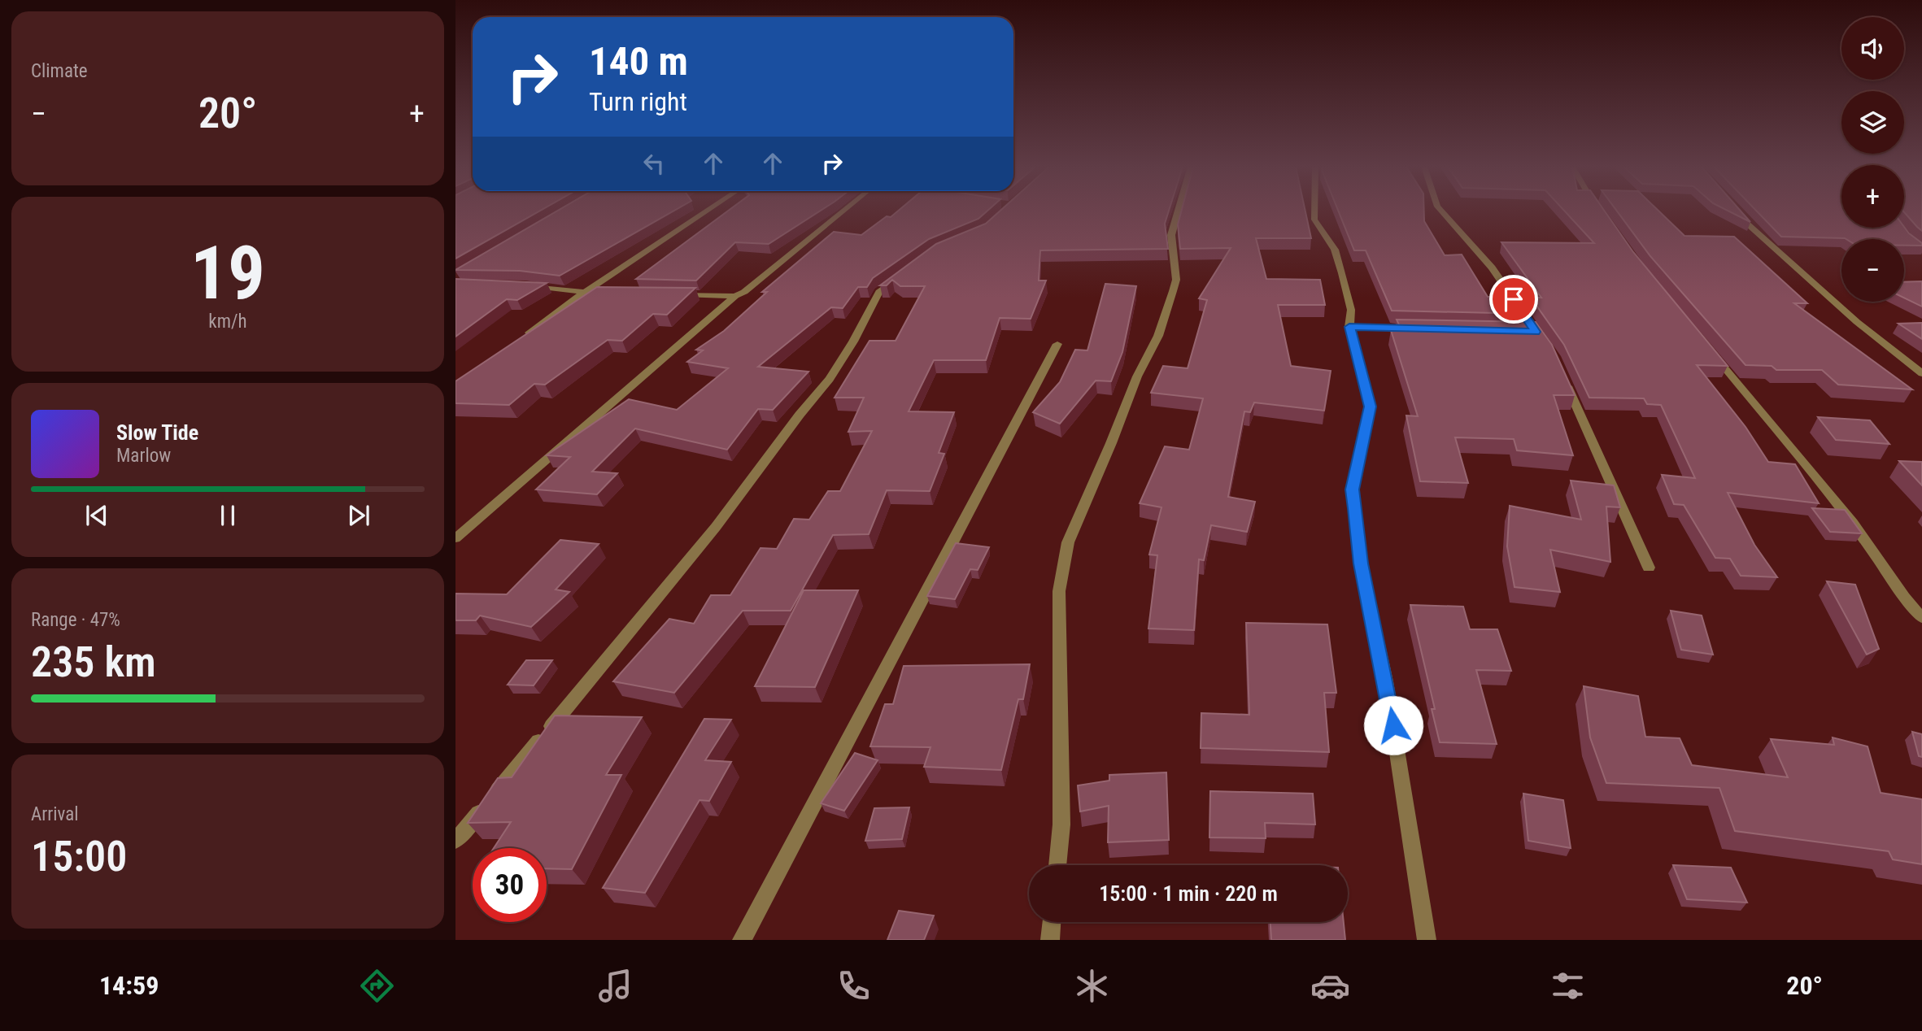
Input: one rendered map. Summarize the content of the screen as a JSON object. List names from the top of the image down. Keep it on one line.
{"page":{"tile":["Climate",["19","km/h"],["Range · 47%","235 km"],["Arrival","15:00"]],"map_buttons":["+","−"],"turn":["140 m","Turn right"],"heat":["−","20°","+"],"song":["Slow Tide","Marlow"],"limit":"30","trip":"15:00 · 1 min · 220 m","tabs":["14:59","20°"]}}
